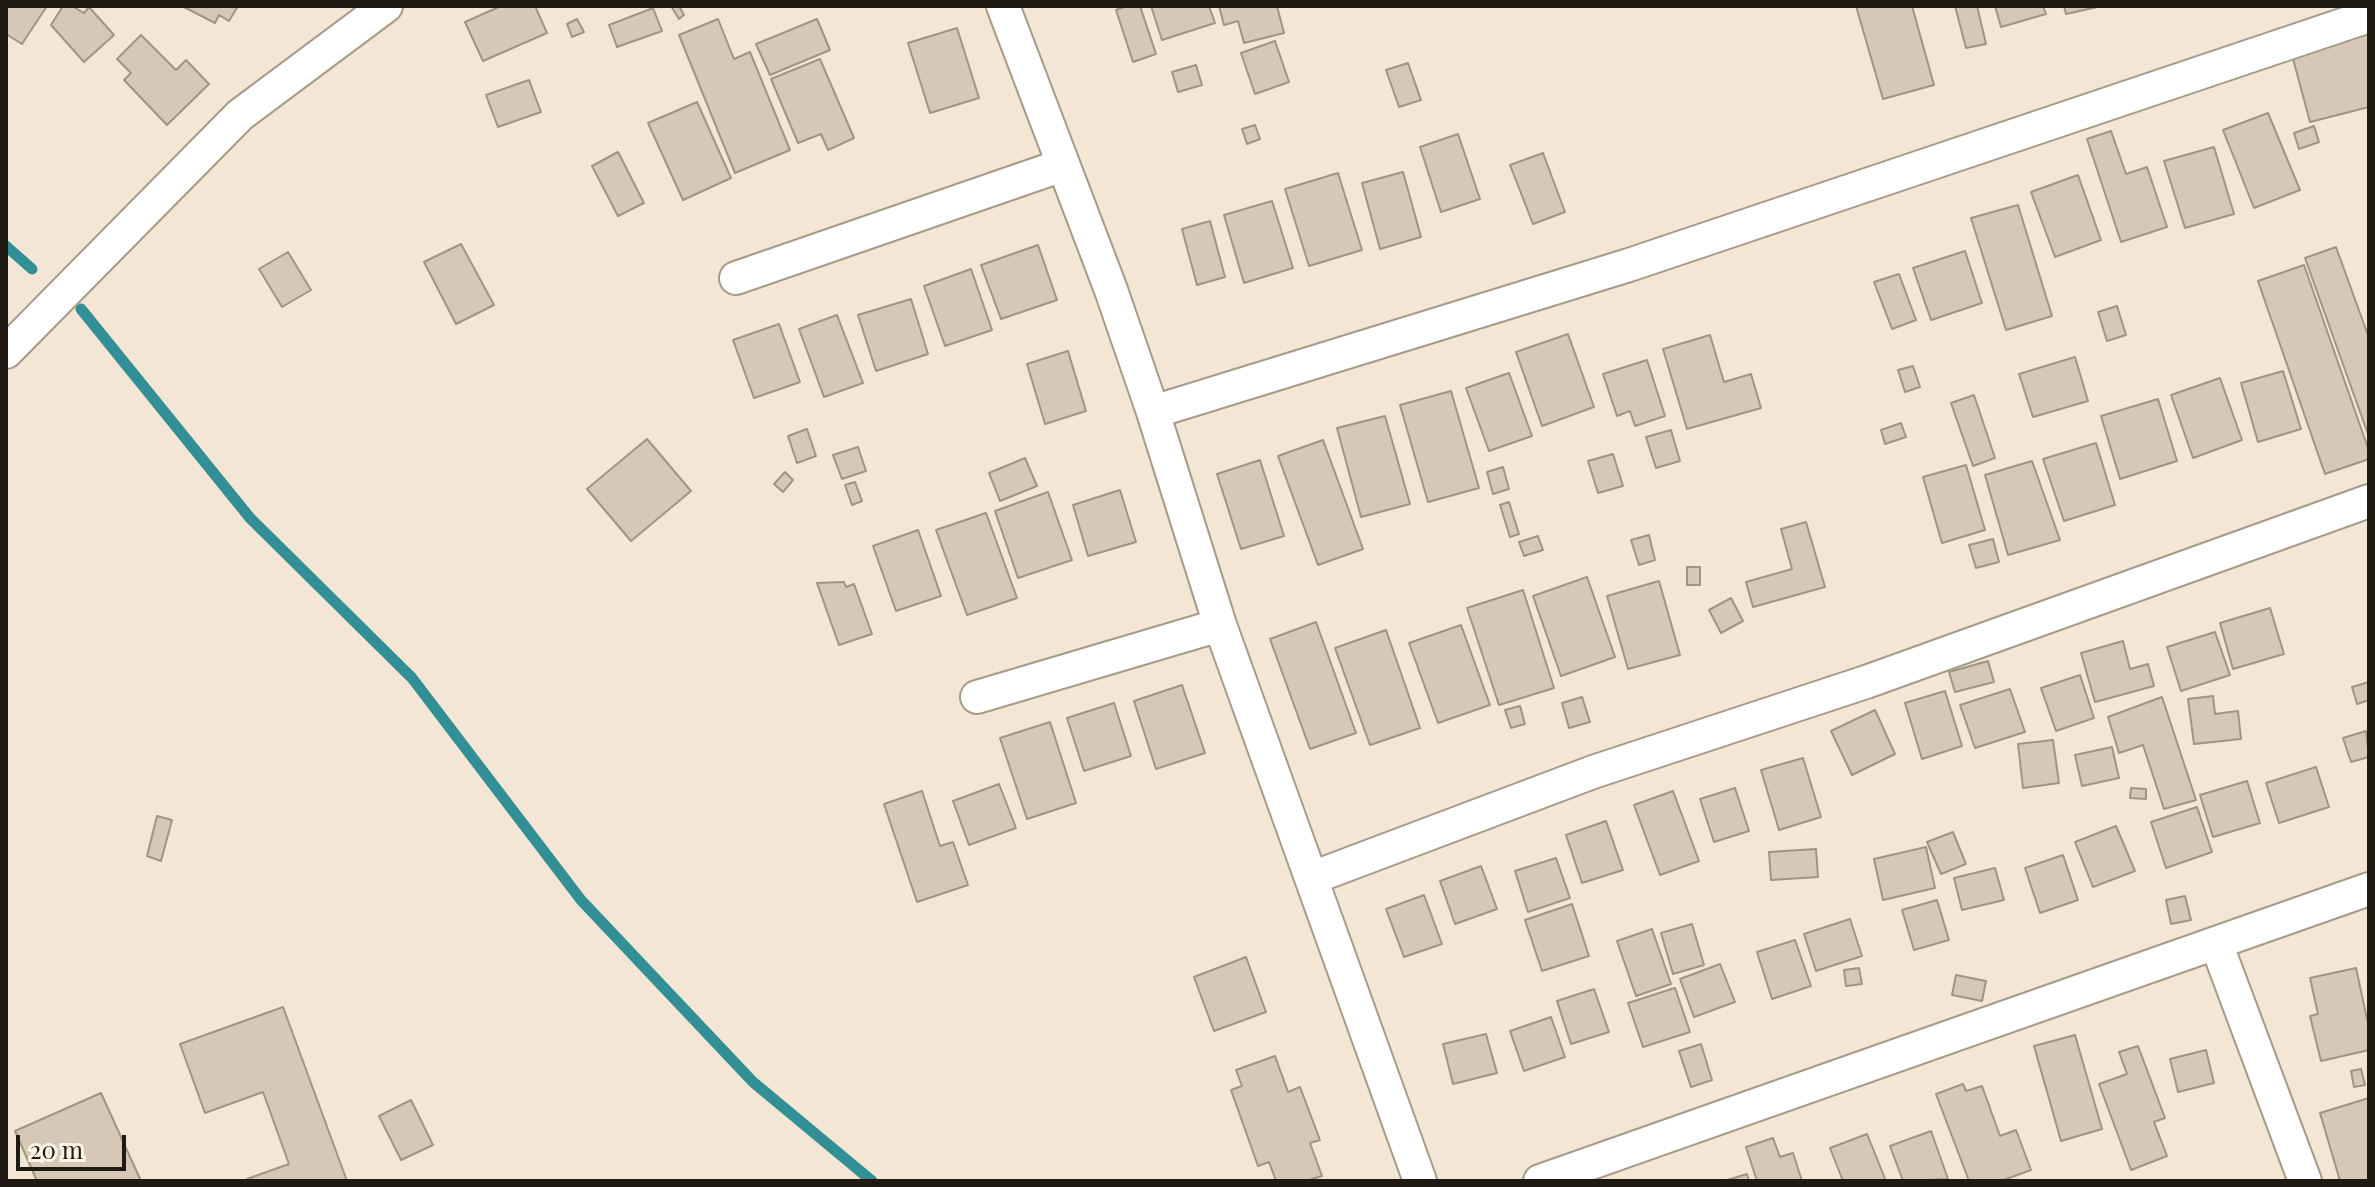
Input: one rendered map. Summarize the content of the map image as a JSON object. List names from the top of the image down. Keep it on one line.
{"scale_bar":"20 m"}
